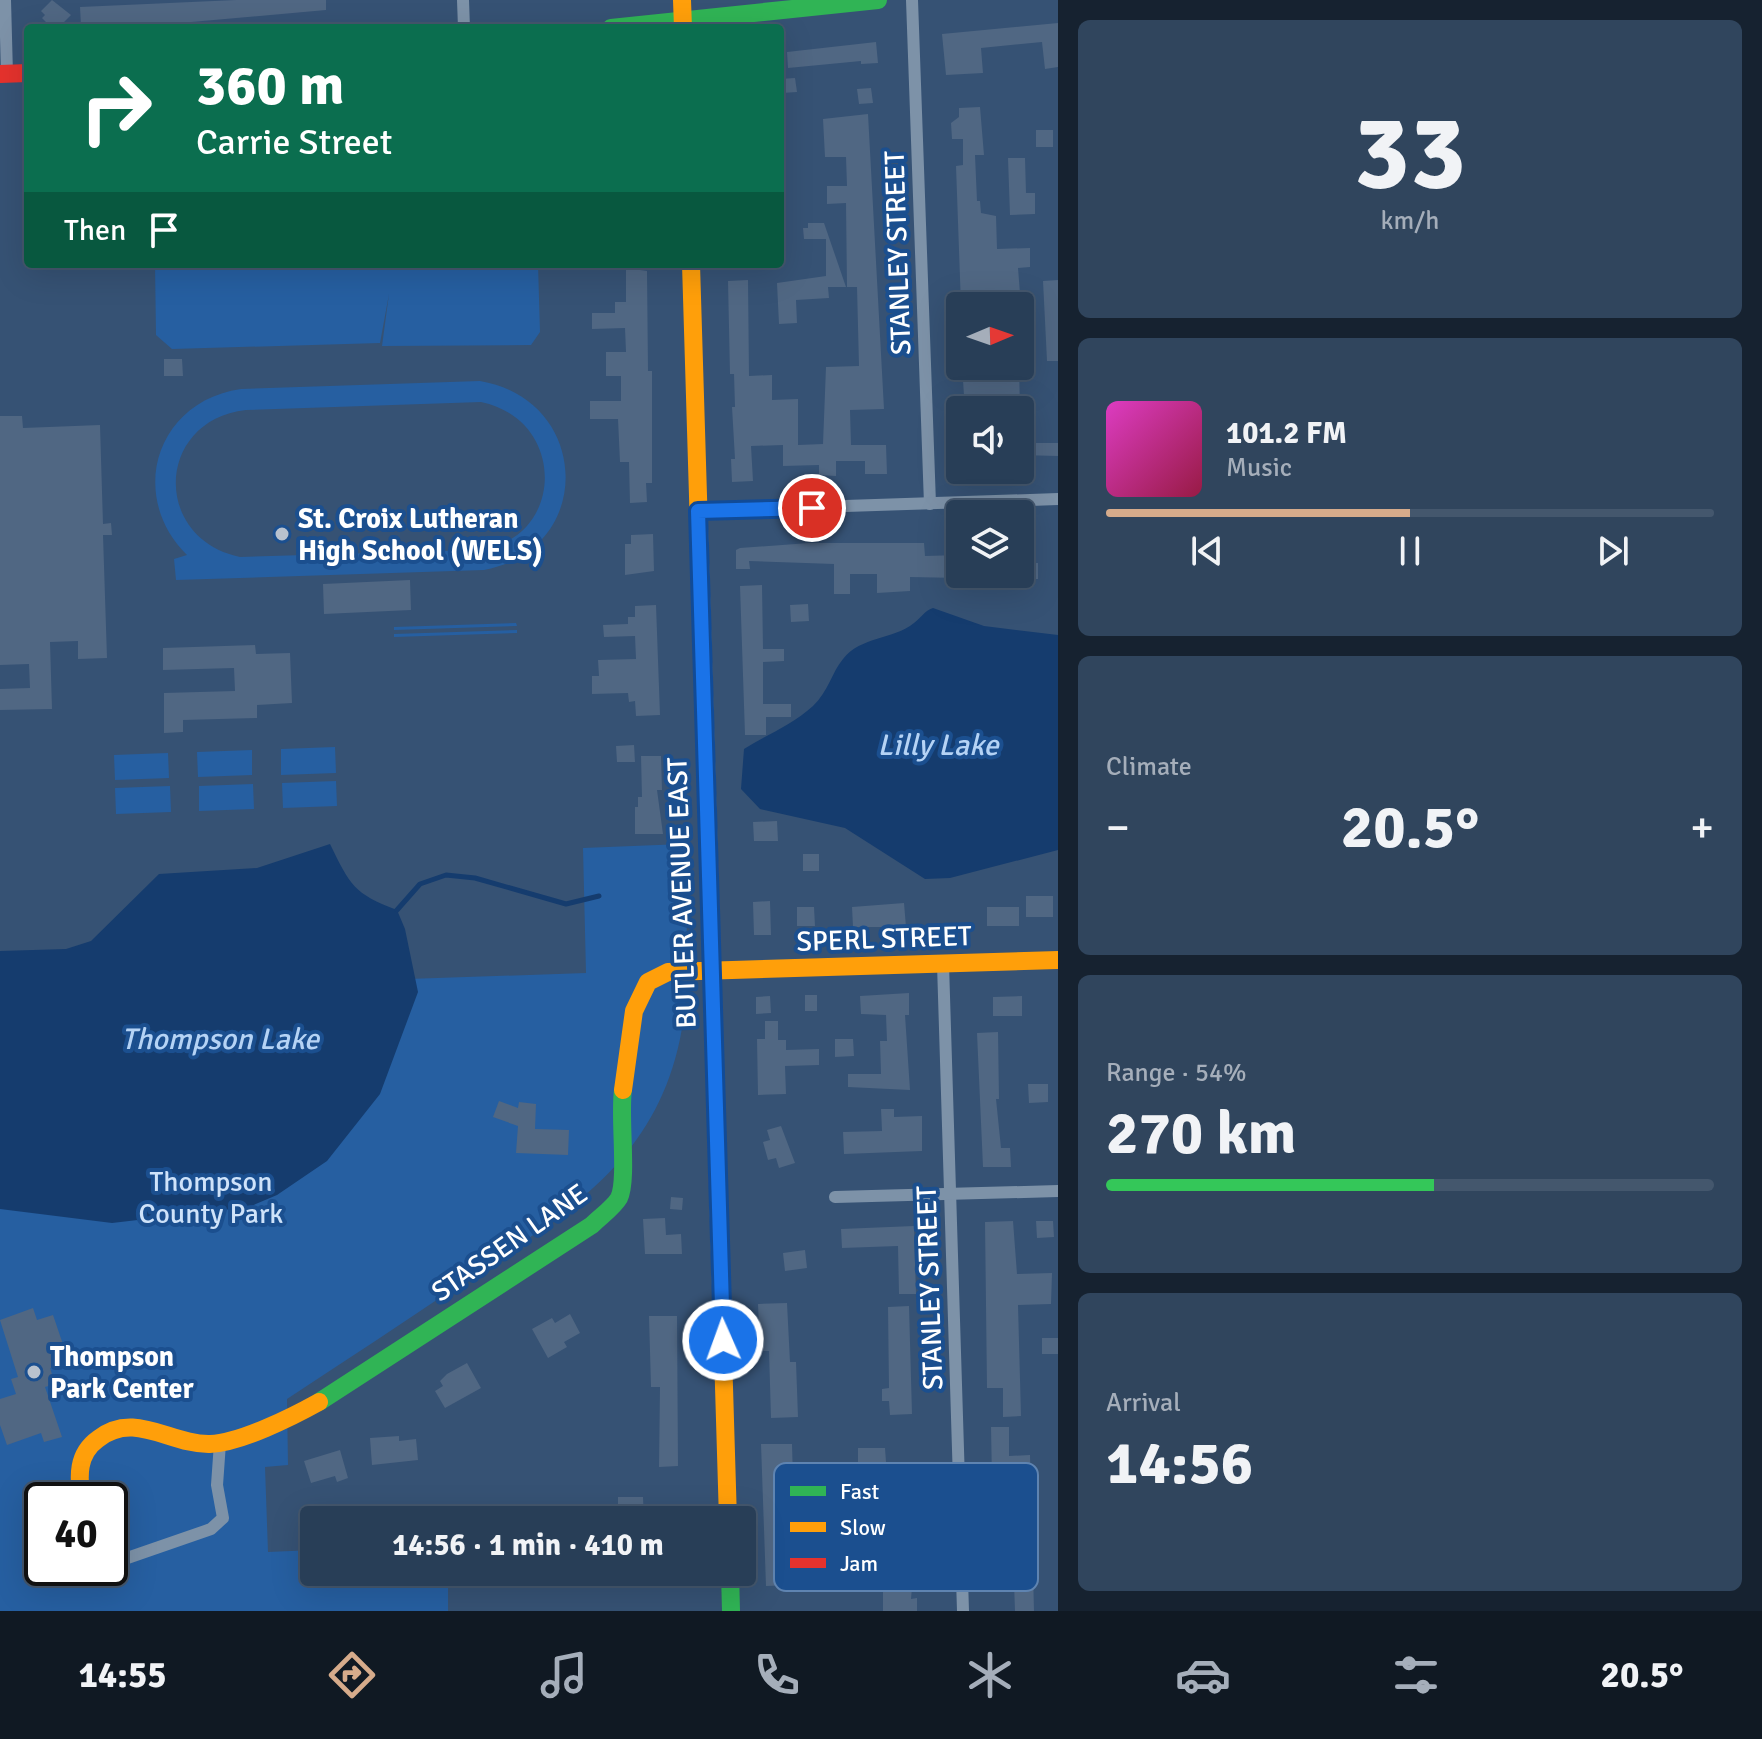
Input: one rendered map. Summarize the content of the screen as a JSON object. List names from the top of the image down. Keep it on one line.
{"streets":{"street":["STANLEY STREET","BUTLER AVENUE EAST","SPERL STREET","STASSEN LANE"]},"crossings":[["STANLEY STREET","SPERL STREET"],["BUTLER AVENUE EAST","SPERL STREET"],["BUTLER AVENUE EAST","STASSEN LANE"],["SPERL STREET","STASSEN LANE"]],"water":["Lilly Lake","Thompson Lake"],"parks":["Thompson County Park"],"places":["St. Croix Lutheran High School (WELS)","Thompson Park Center"],"legend":["Fast","Slow","Jam"],"north":"right","page":{"tile":[["33","km/h"],"Climate",["Range · 54%","270 km"],["Arrival","14:56"]],"turn":["360 m","Carrie Street"],"then":"Then","song":["101.2 FM","Music"],"heat":["−","20.5°","+"],"limit":"40","trip":"14:56 · 1 min · 410 m","tabs":["14:55","20.5°"]}}
